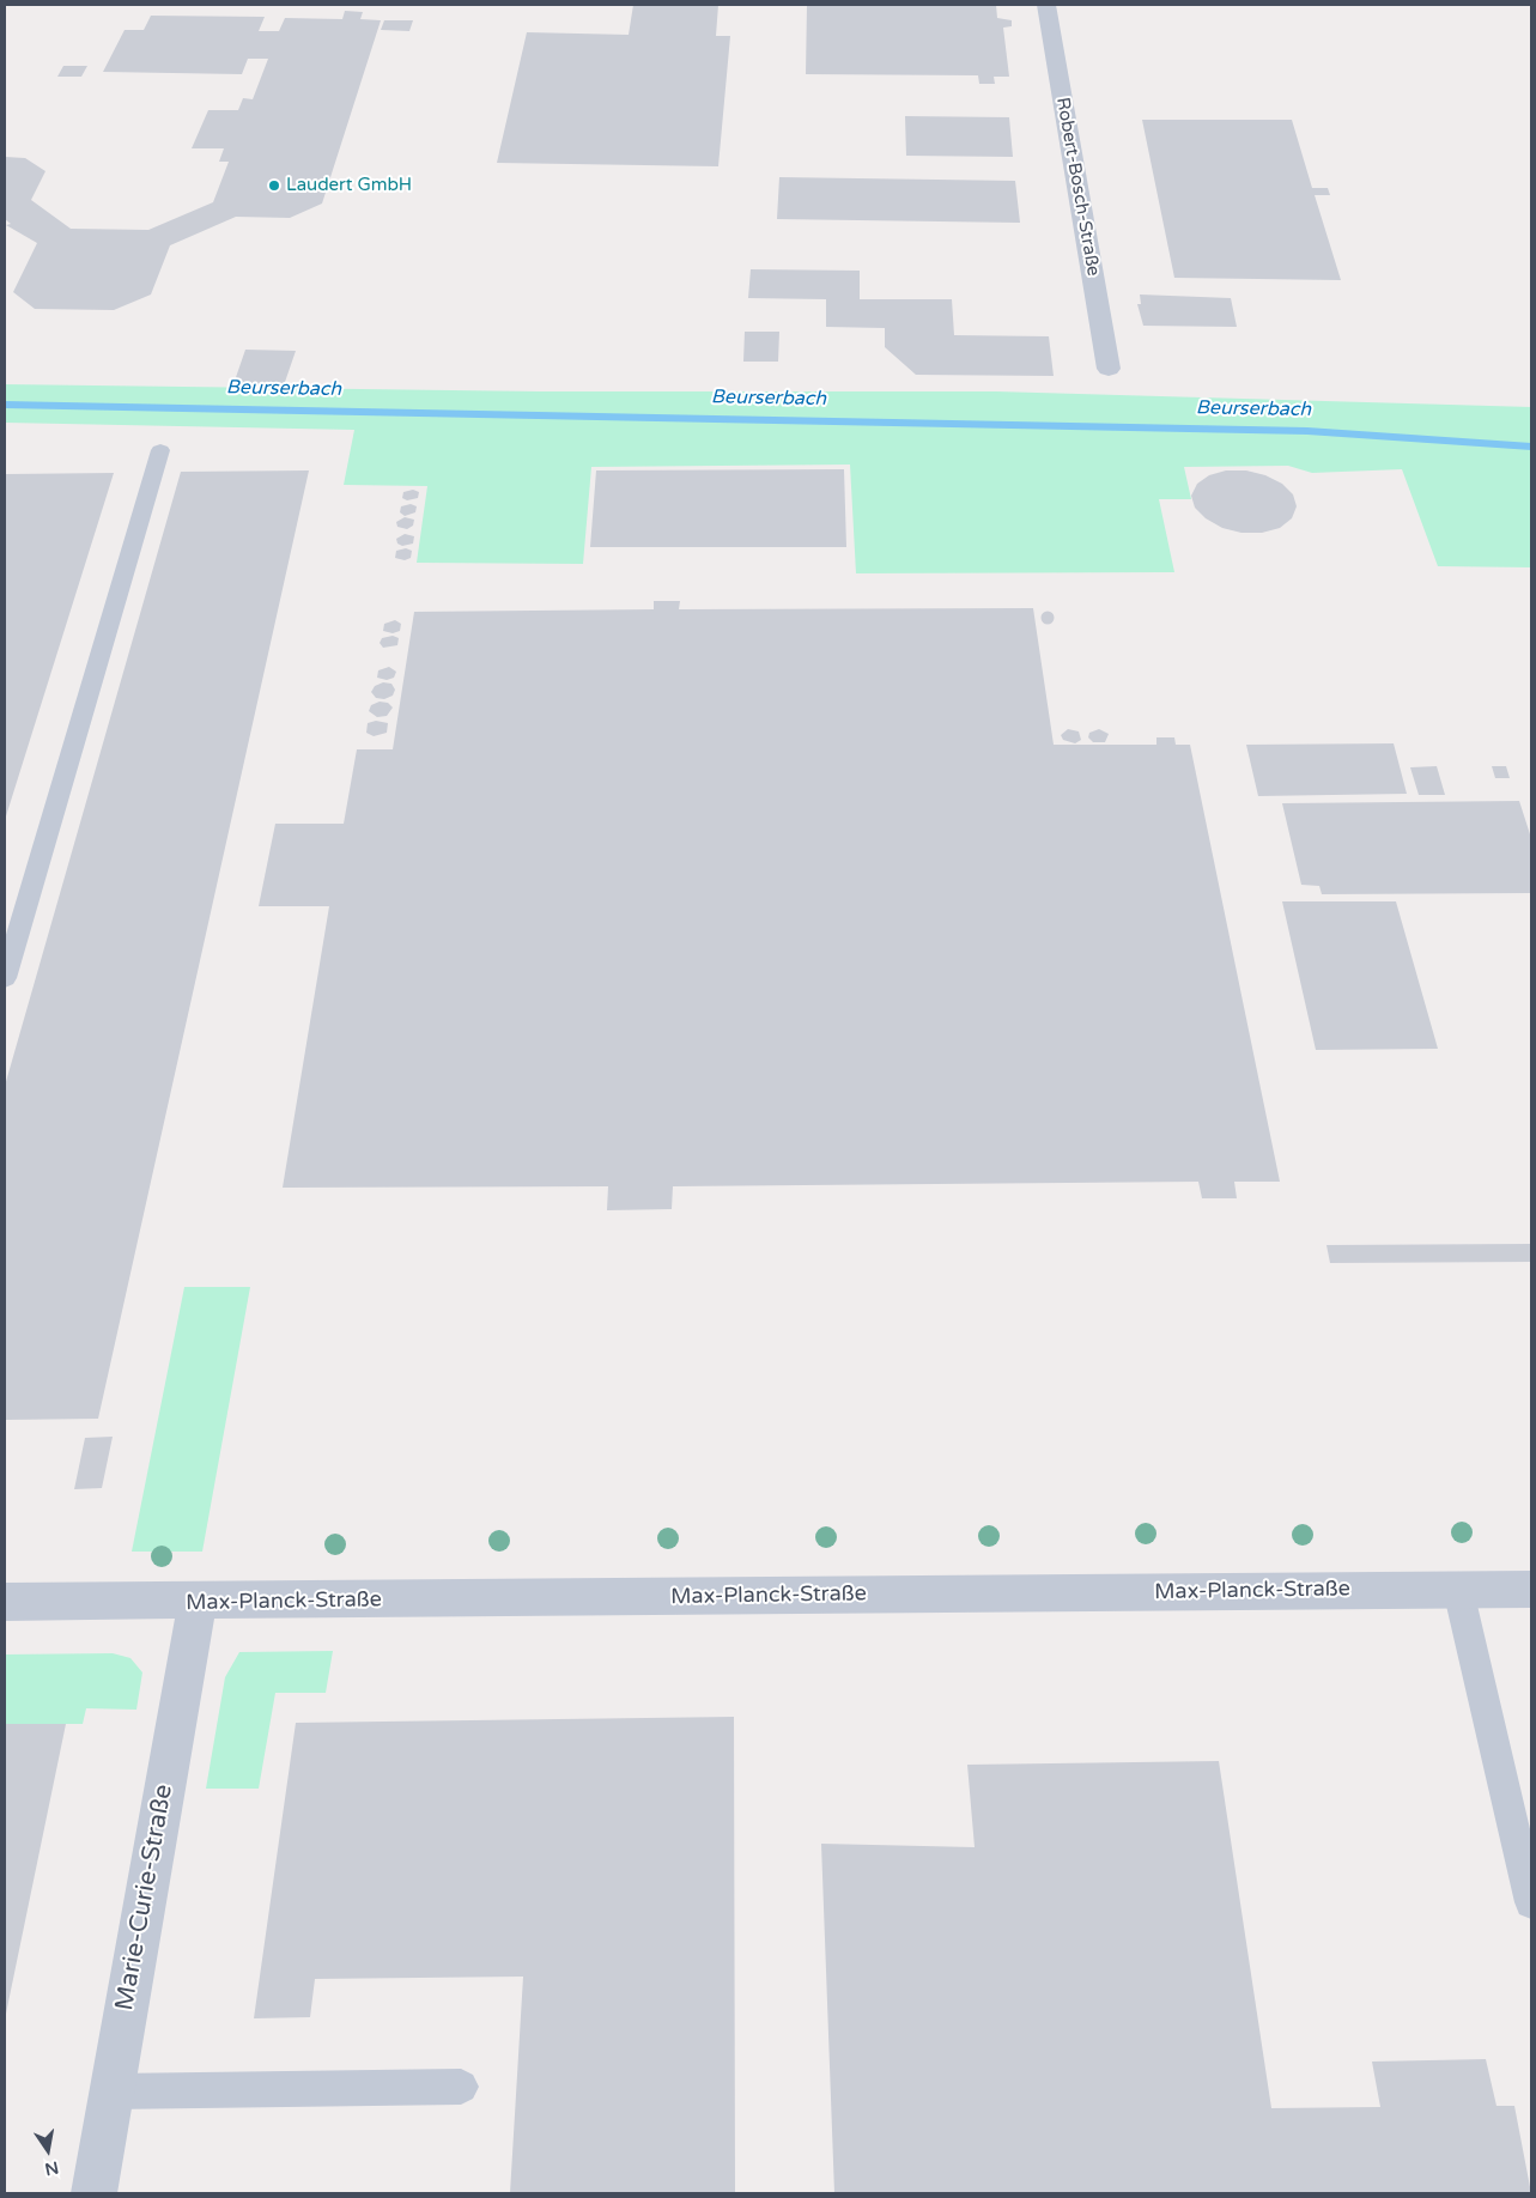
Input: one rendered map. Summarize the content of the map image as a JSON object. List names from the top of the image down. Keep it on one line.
{"streets":{"street":["Robert-Bosch-Straße","Max-Planck-Straße","Marie-Curie-Straße"]},"crossings":[["Max-Planck-Straße","Marie-Curie-Straße"]],"water":["Beurserbach"],"places":["Laudert GmbH"],"north":"bottom"}
